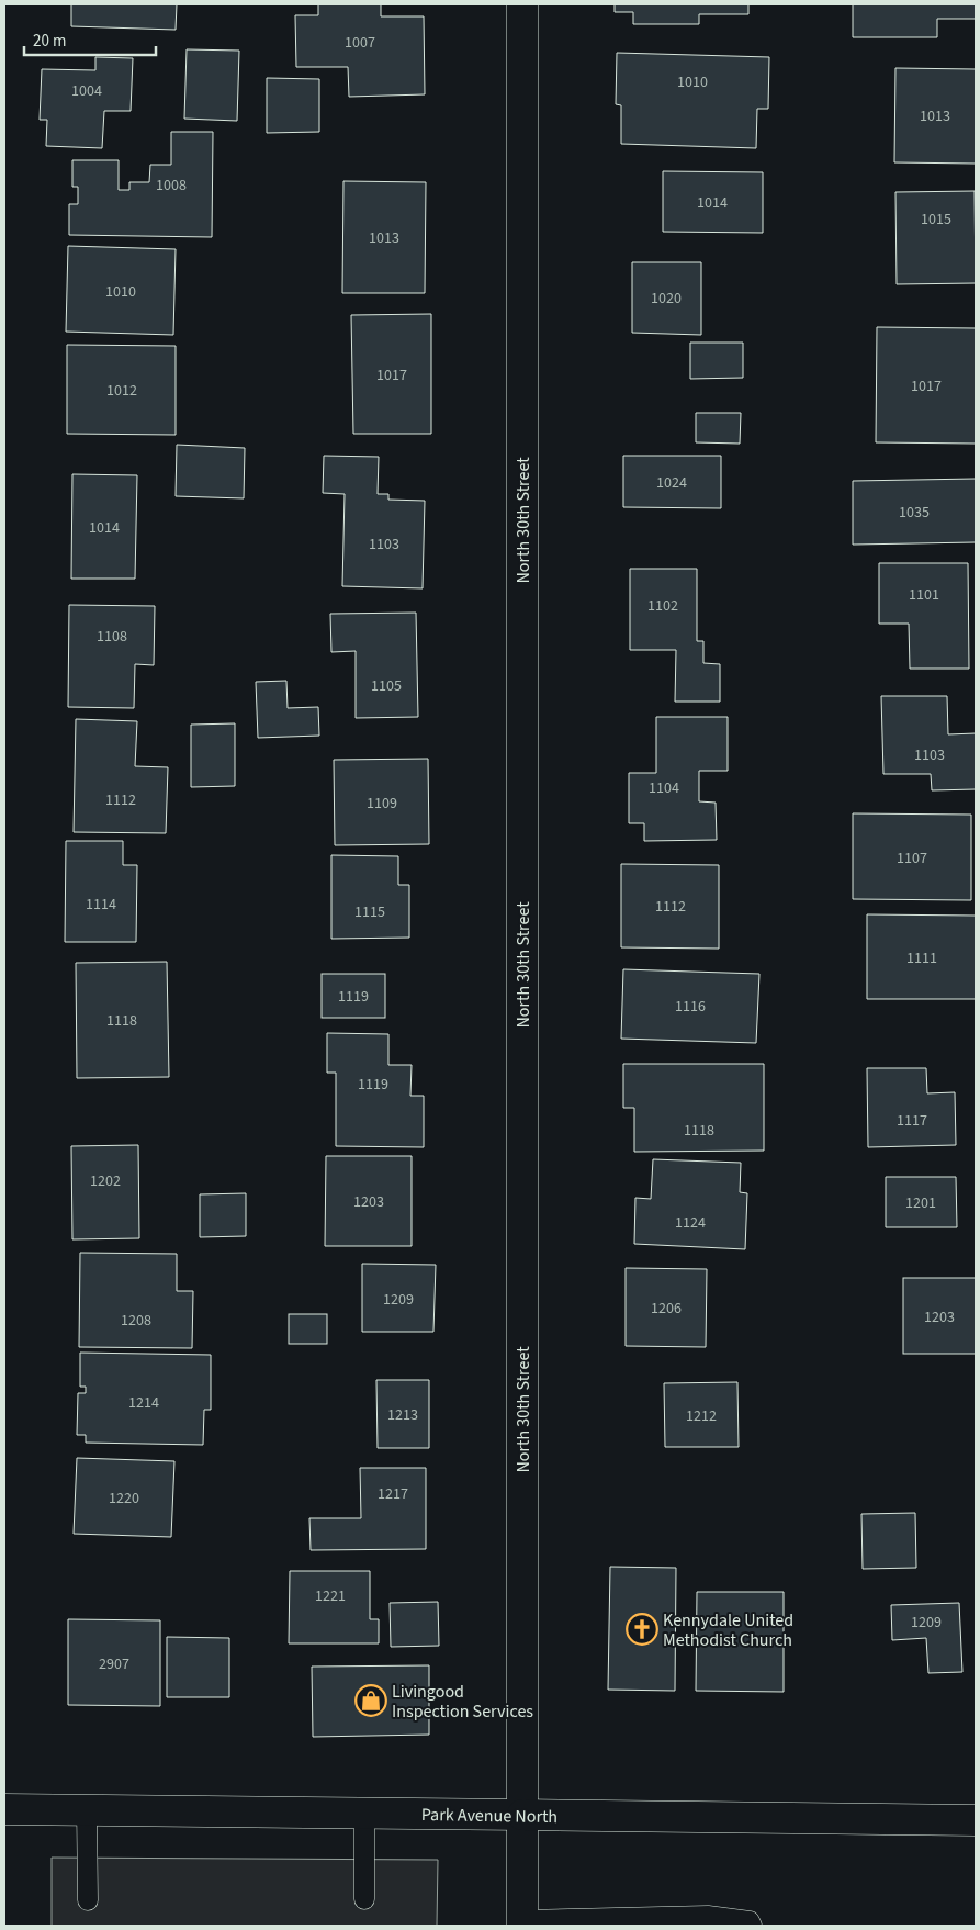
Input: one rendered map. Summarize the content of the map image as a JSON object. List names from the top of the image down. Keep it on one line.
{"streets":{"street":["North 30th Street","Park Avenue North"]},"crossings":[["North 30th Street","Park Avenue North"]],"places":{"church":["Kennydale United Methodist Church"],"shop":["Livingood Inspection Services"]},"house_numbers":["1007","1010","1004","1013","1008","1014","1015","1013","1010","1020","1017","1017","1012","1024","1035","1014","1103","1101","1102","1108","1105","1103","1104","1112","1109","1107","1114","1112","1115","1111","1119","1116","1118","1119","1117","1118","1202","1203","1201","1124","1209","1206","1203","1208","1214","1213","1212","1217","1220","1221","1209","2907"],"scale_bar":"20 m"}
